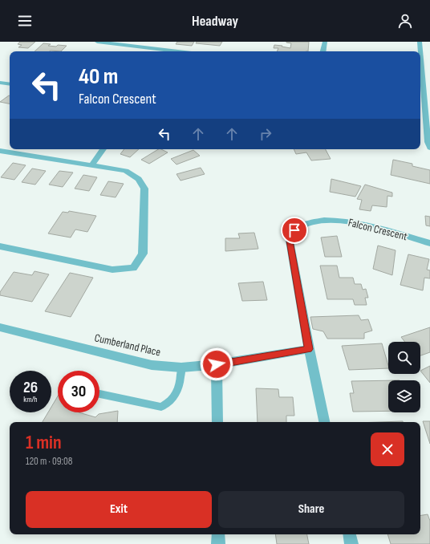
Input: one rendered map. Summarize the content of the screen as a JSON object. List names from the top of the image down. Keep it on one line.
{"streets":{"street":["Falcon Crescent","Cumberland Place"]},"crossings":[["Falcon Crescent","Cumberland Place"]],"page":{"header":"Headway","turn":["40 m","Falcon Crescent"],"speed":"26 km/h","limit":"30","heading":["1 min","120 m · 09:08"],"buttons":["Exit","Share"]}}
